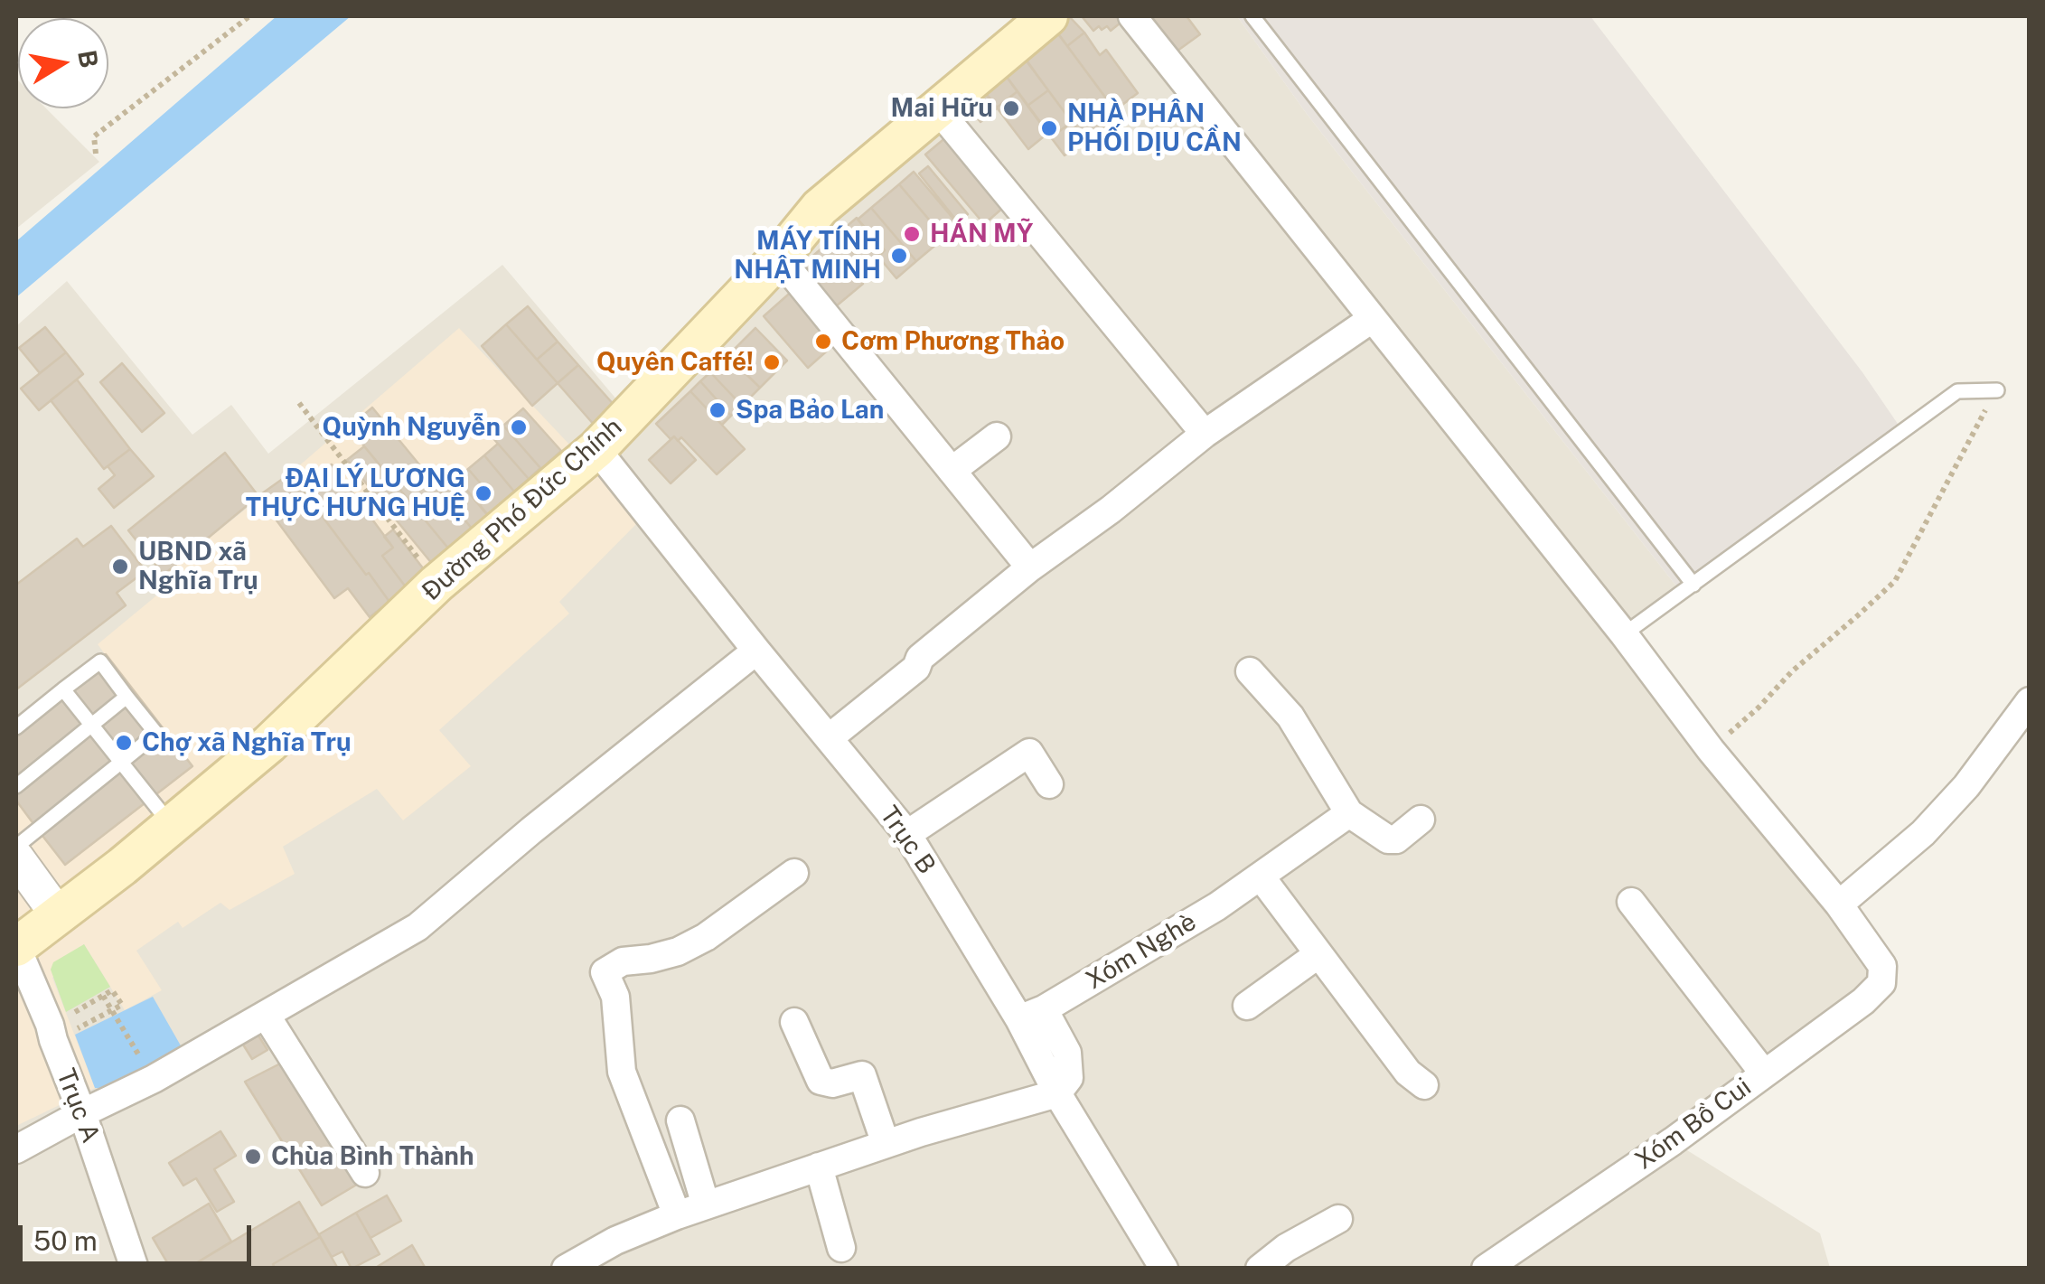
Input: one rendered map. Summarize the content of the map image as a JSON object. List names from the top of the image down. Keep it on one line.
{"streets":{"main road":["Đường Phó Đức Chính"],"street":["Trục B","Xóm Nghè","Trục A","Xóm Bồ Cui"]},"crossings":[["Đường Phó Đức Chính","Trục B"],["Đường Phó Đức Chính","Trục A"],["Trục B","Xóm Nghè"]],"places":["Mai Hữu","NHÀ PHÂN PHỐI DỊU CẦN","HÁN MỸ","MÁY TÍNH NHẬT MINH","Cơm Phương Thảo","Quyên Caffé!","Spa Bảo Lan","Quỳnh Nguyễn","ĐẠI LÝ LƯƠNG THỰC HƯNG HUỆ","UBND xã Nghĩa Trụ","Chợ xã Nghĩa Trụ","Chùa Bình Thành"],"scale_bar":"50 m","north":"right"}
